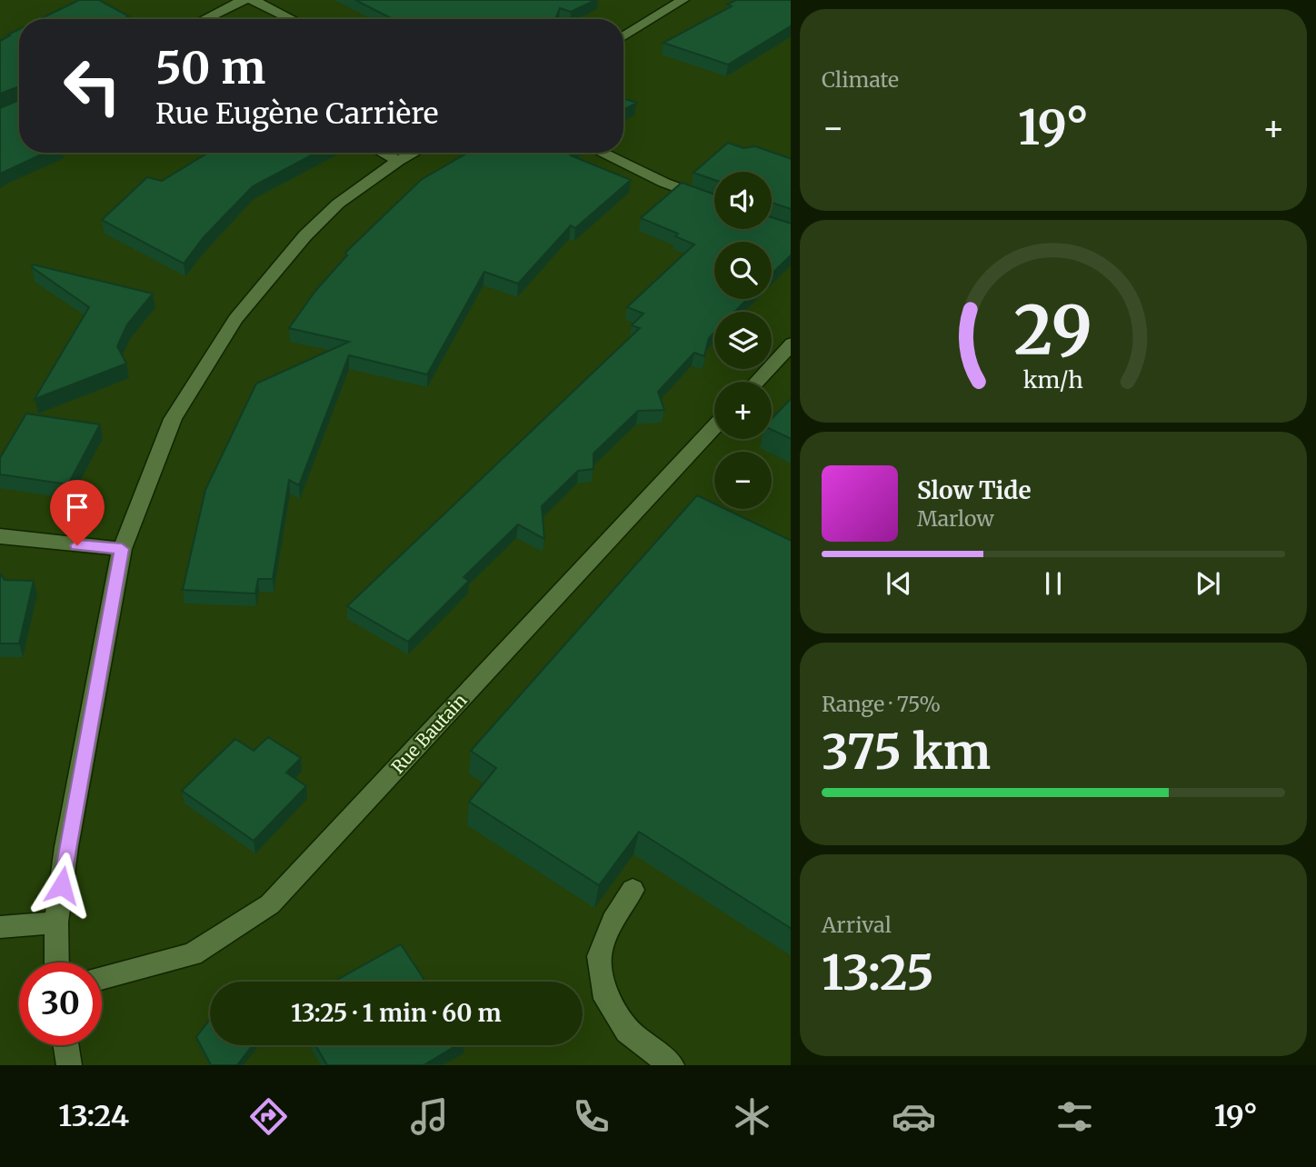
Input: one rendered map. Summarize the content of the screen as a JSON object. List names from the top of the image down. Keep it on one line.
{"streets":{"street":["Rue Bautain"]},"page":{"tile":["Climate",["Range · 75%","375 km"],["Arrival","13:25"]],"turn":["50 m","Rue Eugène Carrière"],"heat":["−","19°","+"],"map_buttons":["+","−"],"song":["Slow Tide","Marlow"],"limit":"30","trip":"13:25 · 1 min · 60 m","tabs":["13:24","19°"],"gauge":["29","km/h"]}}
